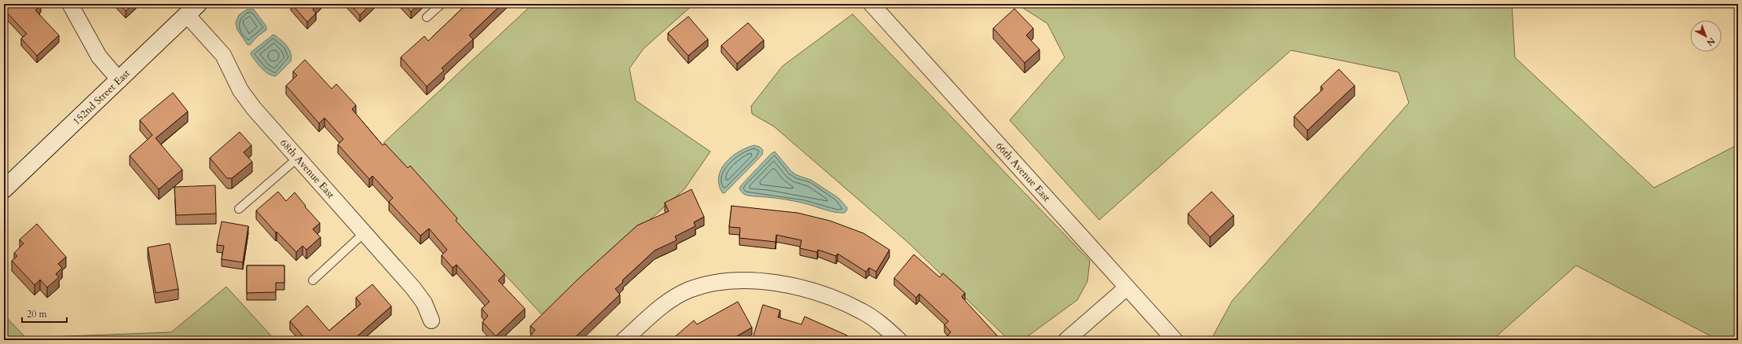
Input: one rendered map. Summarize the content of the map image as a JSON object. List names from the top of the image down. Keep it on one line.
{"streets":{"street":["152nd Street East","68th Avenue East","66th Avenue East"]},"crossings":[["152nd Street East","68th Avenue East"]],"scale_bar":"20 m","north":"bottom right"}
